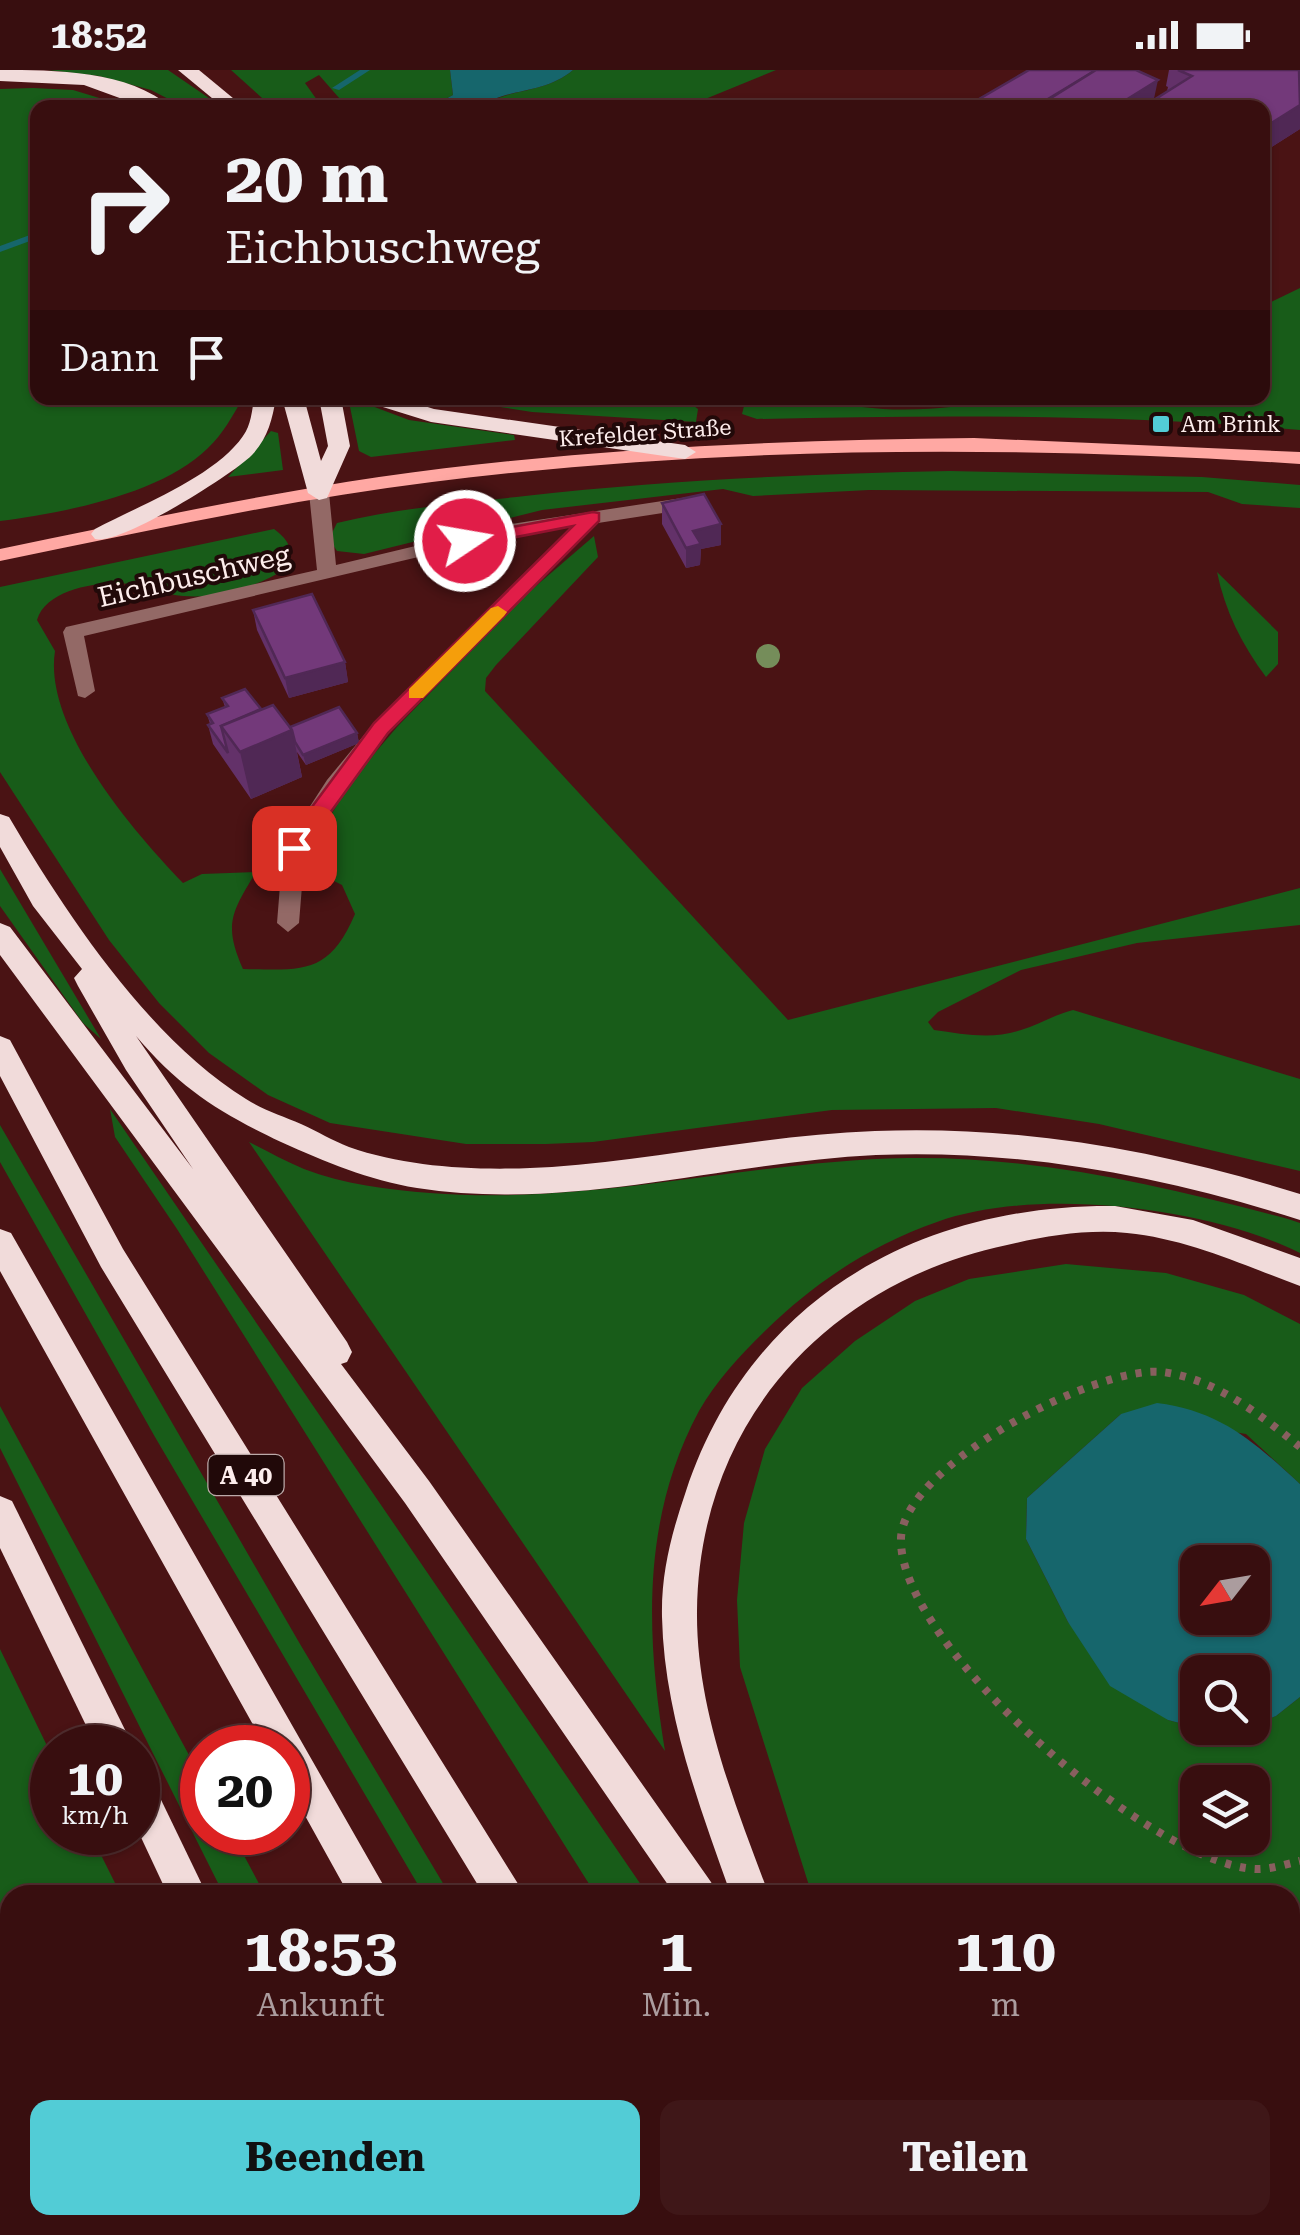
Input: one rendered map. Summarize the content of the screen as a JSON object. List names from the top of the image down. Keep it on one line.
{"streets":{"highway":["A 40"],"main road":["Krefelder Straße"],"lane":["Eichbuschweg"]},"crossings":[["Krefelder Straße","Eichbuschweg"]],"places":{"transit":["Am Brink"]},"north":"bottom left","page":{"status":"18:52","turn":["20 m","Eichbuschweg"],"then":"Dann","speed":"10 km/h","limit":"20","eta":["18:53","Ankunft","1","Min.","110","m"],"buttons":["Beenden","Teilen"]}}
